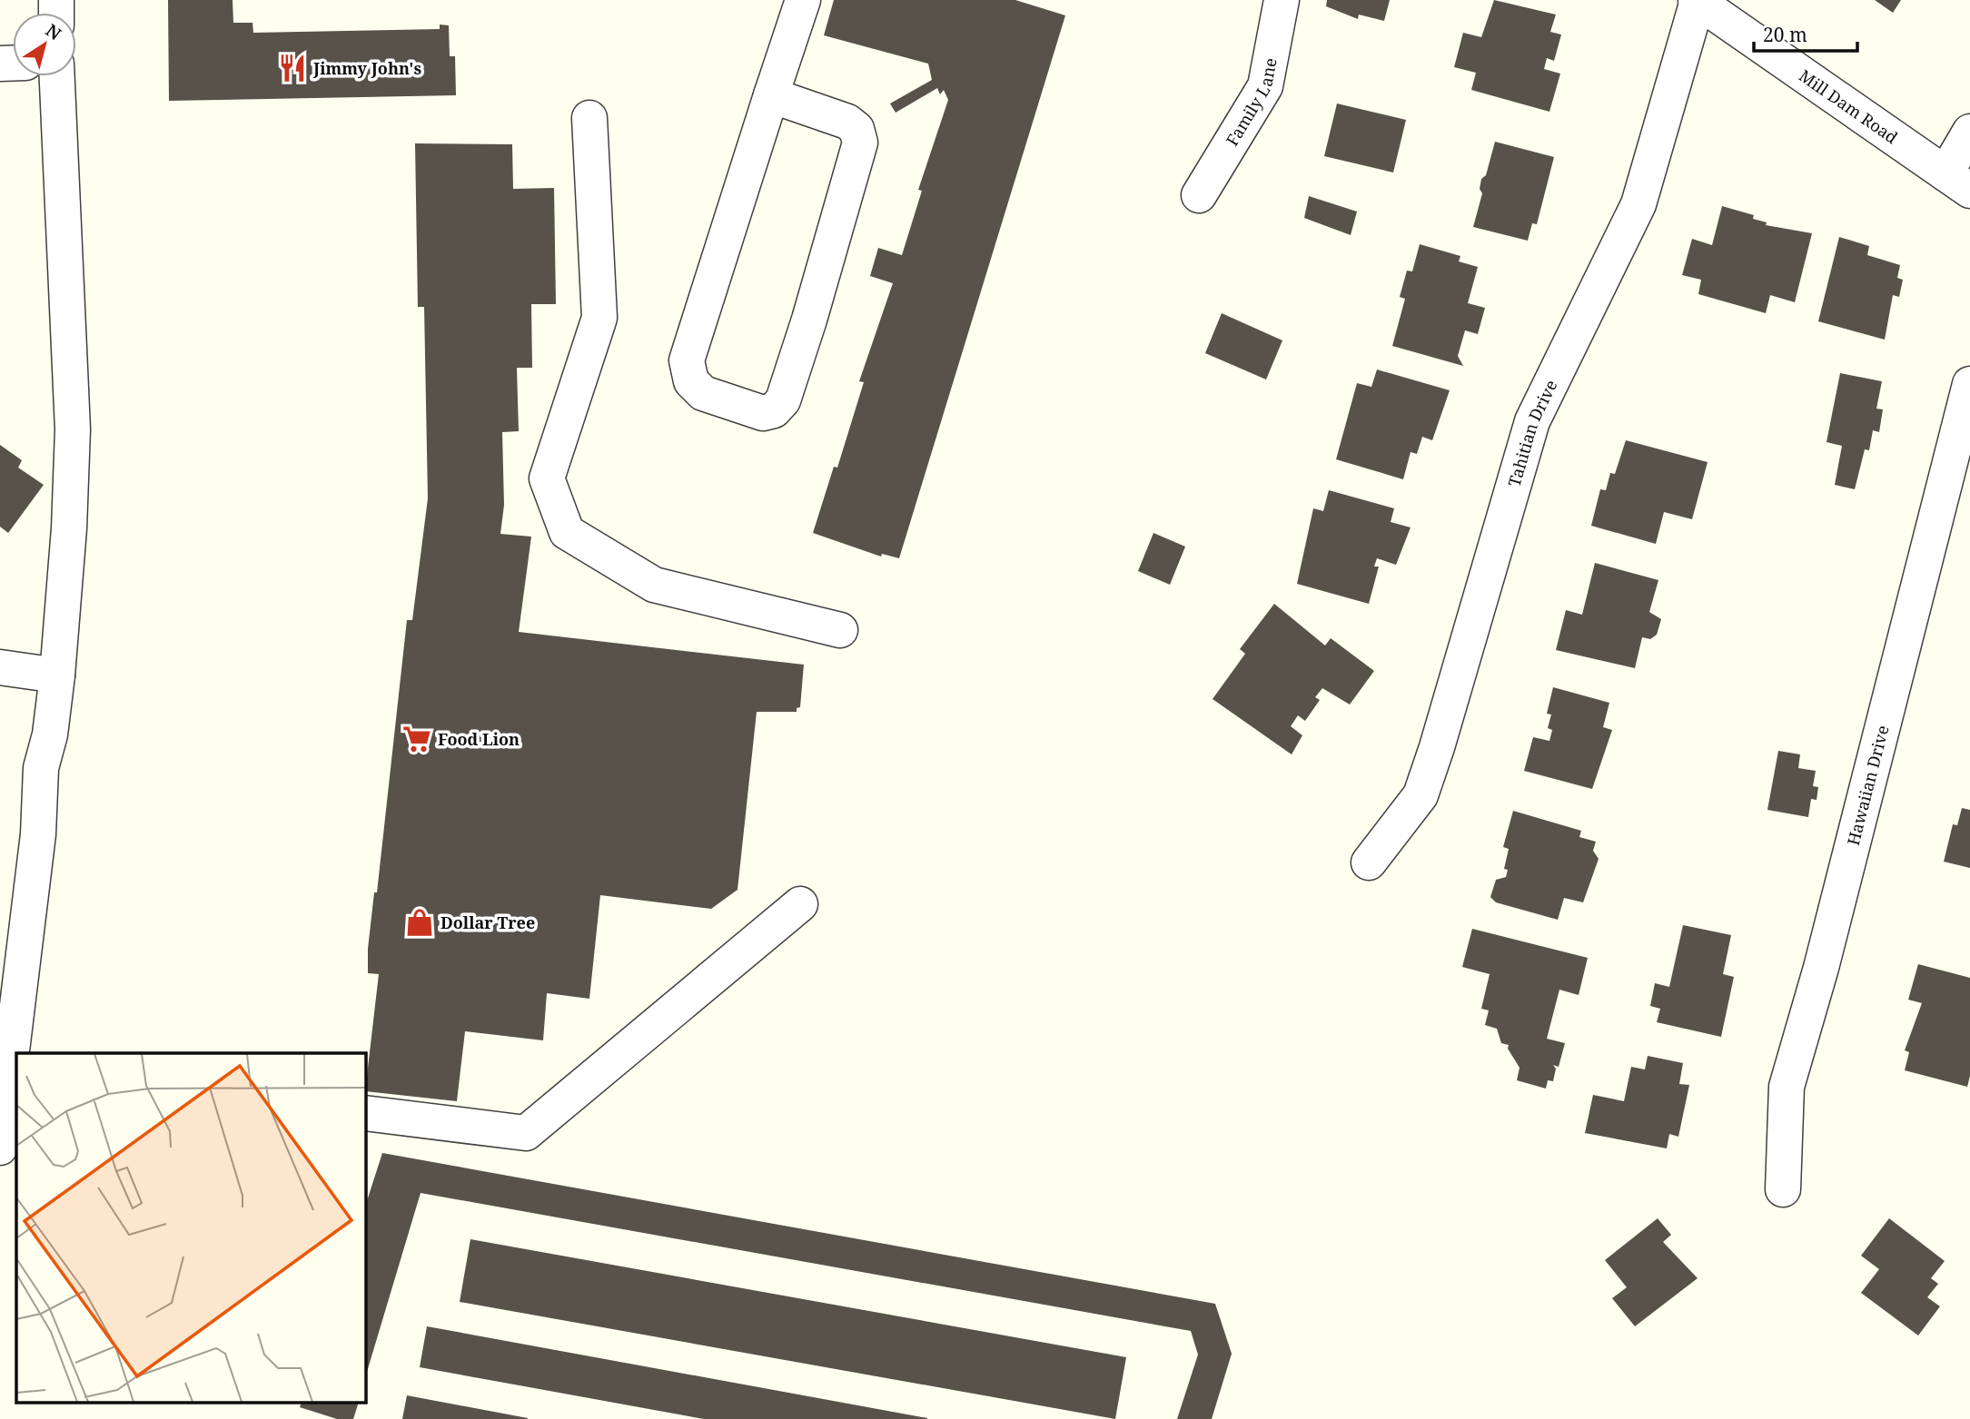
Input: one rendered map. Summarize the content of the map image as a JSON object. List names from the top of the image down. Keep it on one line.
{"streets":{"street":["Family Lane","Mill Dam Road","Tahitian Drive","Hawaiian Drive"]},"crossings":[["Mill Dam Road","Tahitian Drive"]],"places":{"restaurant":["Jimmy John's"],"supermarket":["Food Lion"],"shop":["Dollar Tree"]},"scale_bar":"20 m","north":"top right"}
